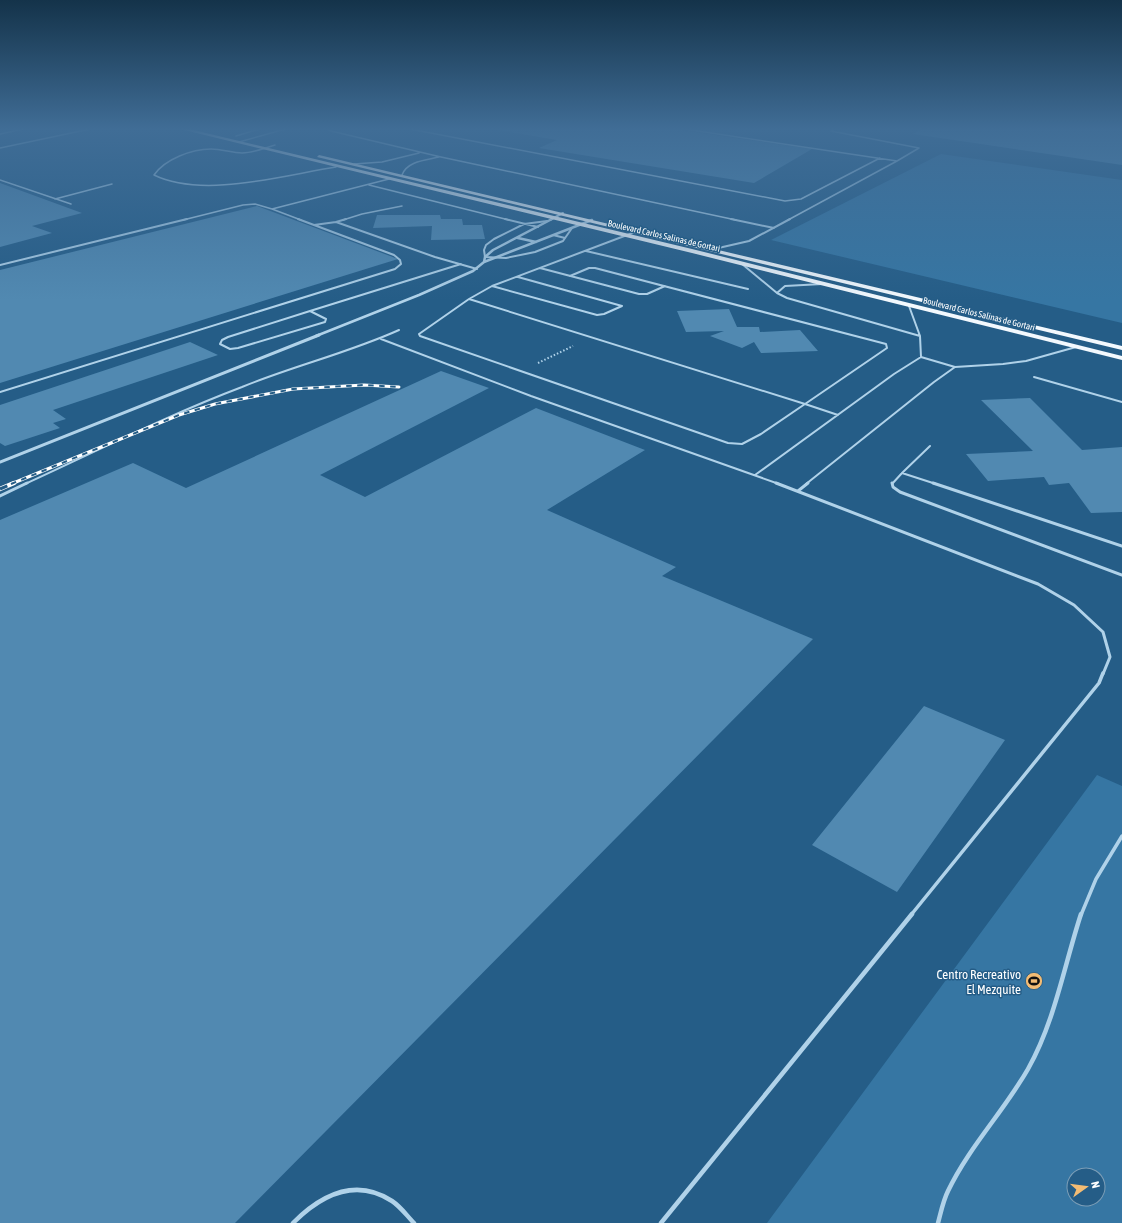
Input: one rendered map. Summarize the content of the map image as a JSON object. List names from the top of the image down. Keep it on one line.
{"streets":{"main road":["Boulevard Carlos Salinas de Gortari"]},"places":{"sports":["Centro Recreativo El Mezquite"]},"north":"right"}
